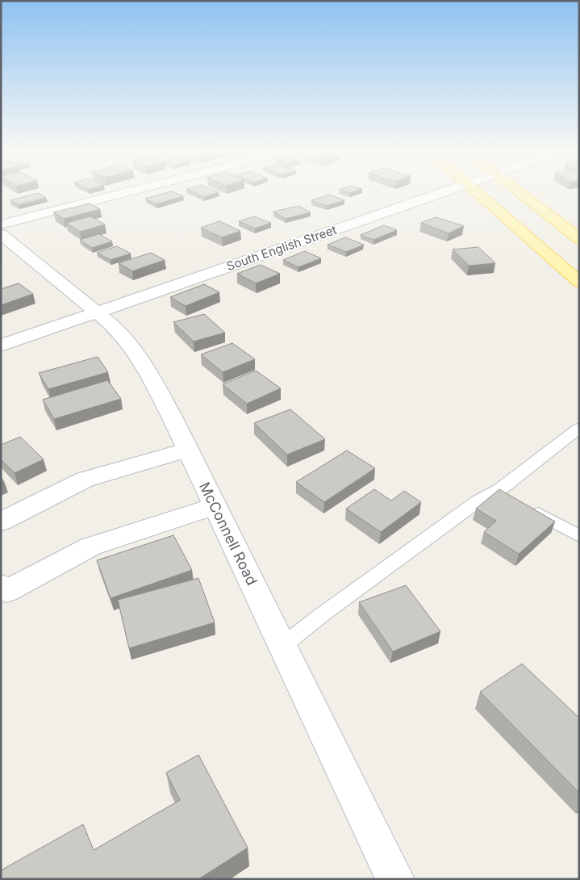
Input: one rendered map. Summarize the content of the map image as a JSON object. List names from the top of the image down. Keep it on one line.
{"streets":{"street":["South English Street","McConnell Road"]},"crossings":[["South English Street","McConnell Road"]]}
